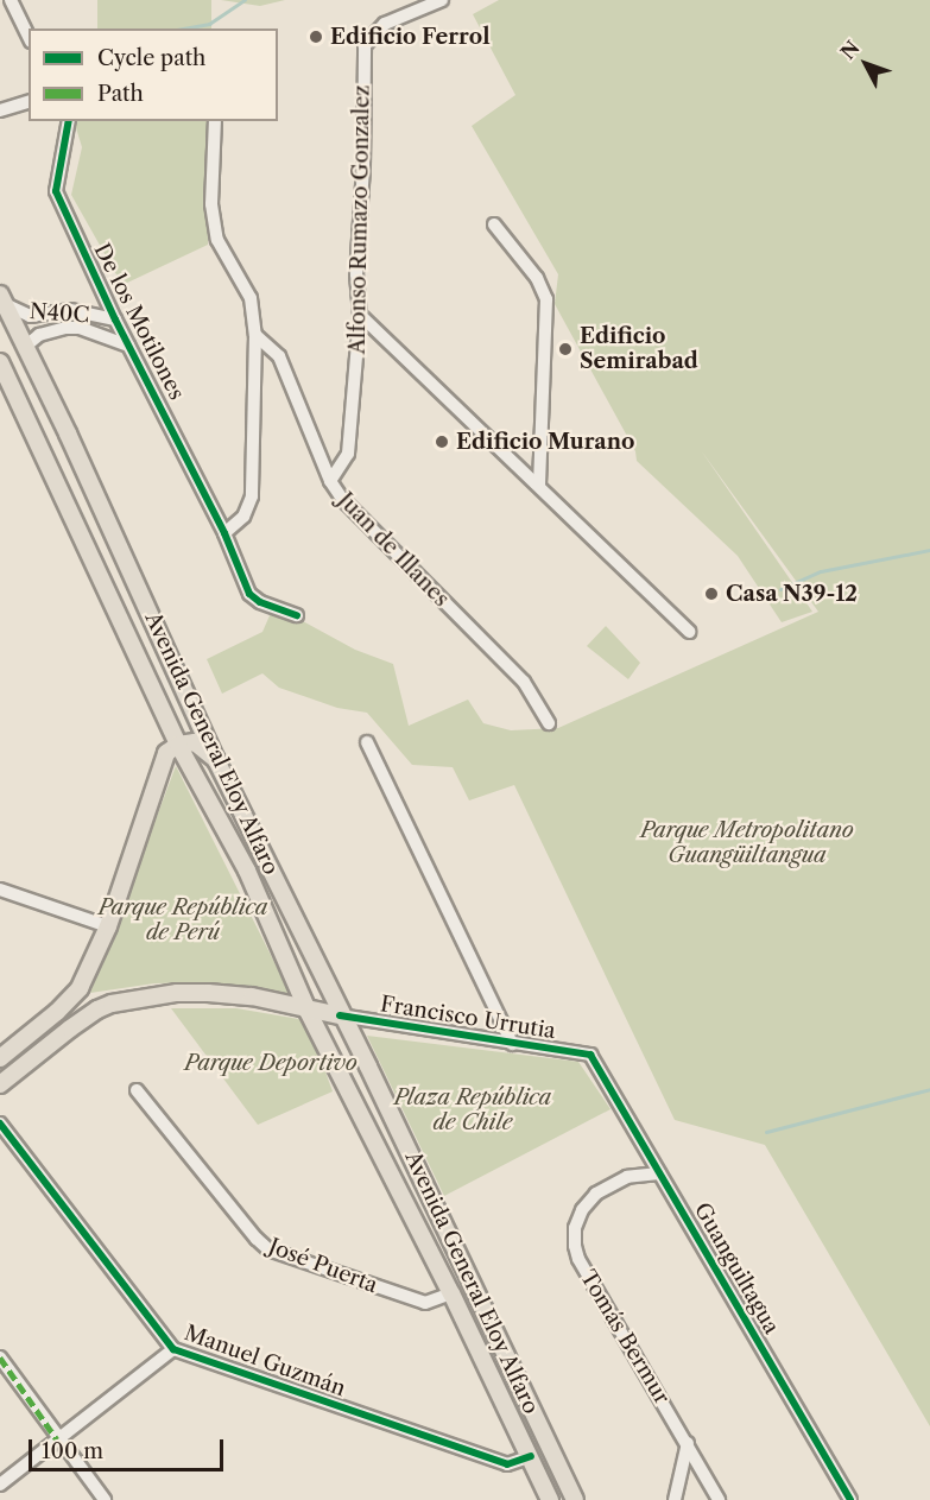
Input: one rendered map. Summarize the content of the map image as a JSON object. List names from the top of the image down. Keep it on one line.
{"streets":{"main road":["Avenida General Eloy Alfaro"],"street":["Alfonso Rumazo Gonzalez","N40C","De los Motilones","Juan de Illanes","Francisco Urrutia","José Puerta","Guanguiltagua","Tomás Bermur","Manuel Guzmán"]},"crossings":[["Alfonso Rumazo Gonzalez","Juan de Illanes"],["N40C","De los Motilones"],["N40C","Avenida General Eloy Alfaro"],["Avenida General Eloy Alfaro","Francisco Urrutia"],["Avenida General Eloy Alfaro","José Puerta"],["Avenida General Eloy Alfaro","Manuel Guzmán"],["Francisco Urrutia","Guanguiltagua"],["Guanguiltagua","Tomás Bermur"]],"parks":["Parque Metropolitano Guangüiltangua","Parque República de Perú","Parque Deportivo","Plaza República de Chile"],"places":["Edificio Ferrol","Edificio Semirabad","Edificio Murano","Casa N39-12"],"legend":["Cycle path","Path"],"scale_bar":"100 m","north":"top left"}
